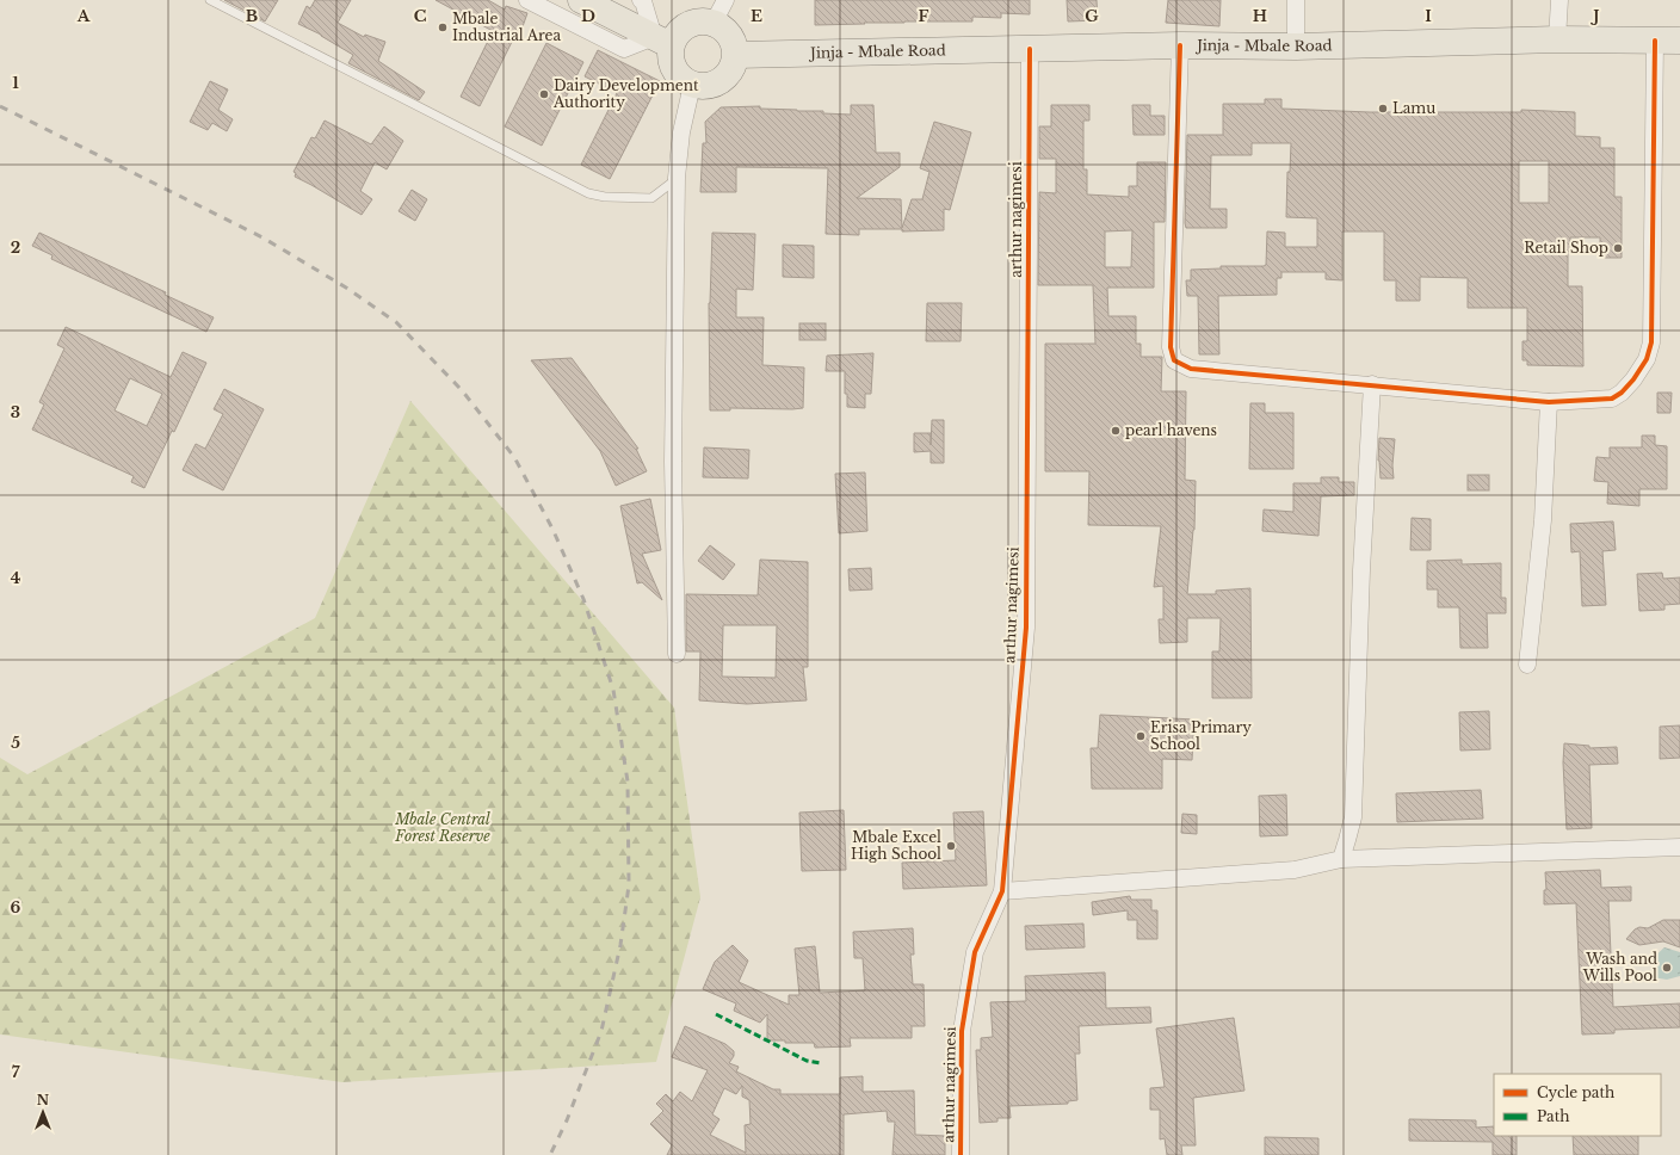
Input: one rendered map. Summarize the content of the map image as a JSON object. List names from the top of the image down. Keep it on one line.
{"streets":{"main road":["Jinja - Mbale Road"],"street":["arthur nagimesi"]},"crossings":[["Jinja - Mbale Road","arthur nagimesi"]],"parks":["Mbale Central Forest Reserve"],"places":["Mbale Industrial Area","Dairy Development Authority","Lamu","Retail Shop","pearl havens","Erisa Primary School","Mbale Excel High School","Wash and Wills Pool"],"legend":["Cycle path","Path"],"north":"top","grid":{"columns":["A","B","C","D","E","F","G","H","I","J"],"rows":["1","2","3","4","5","6","7"]}}
